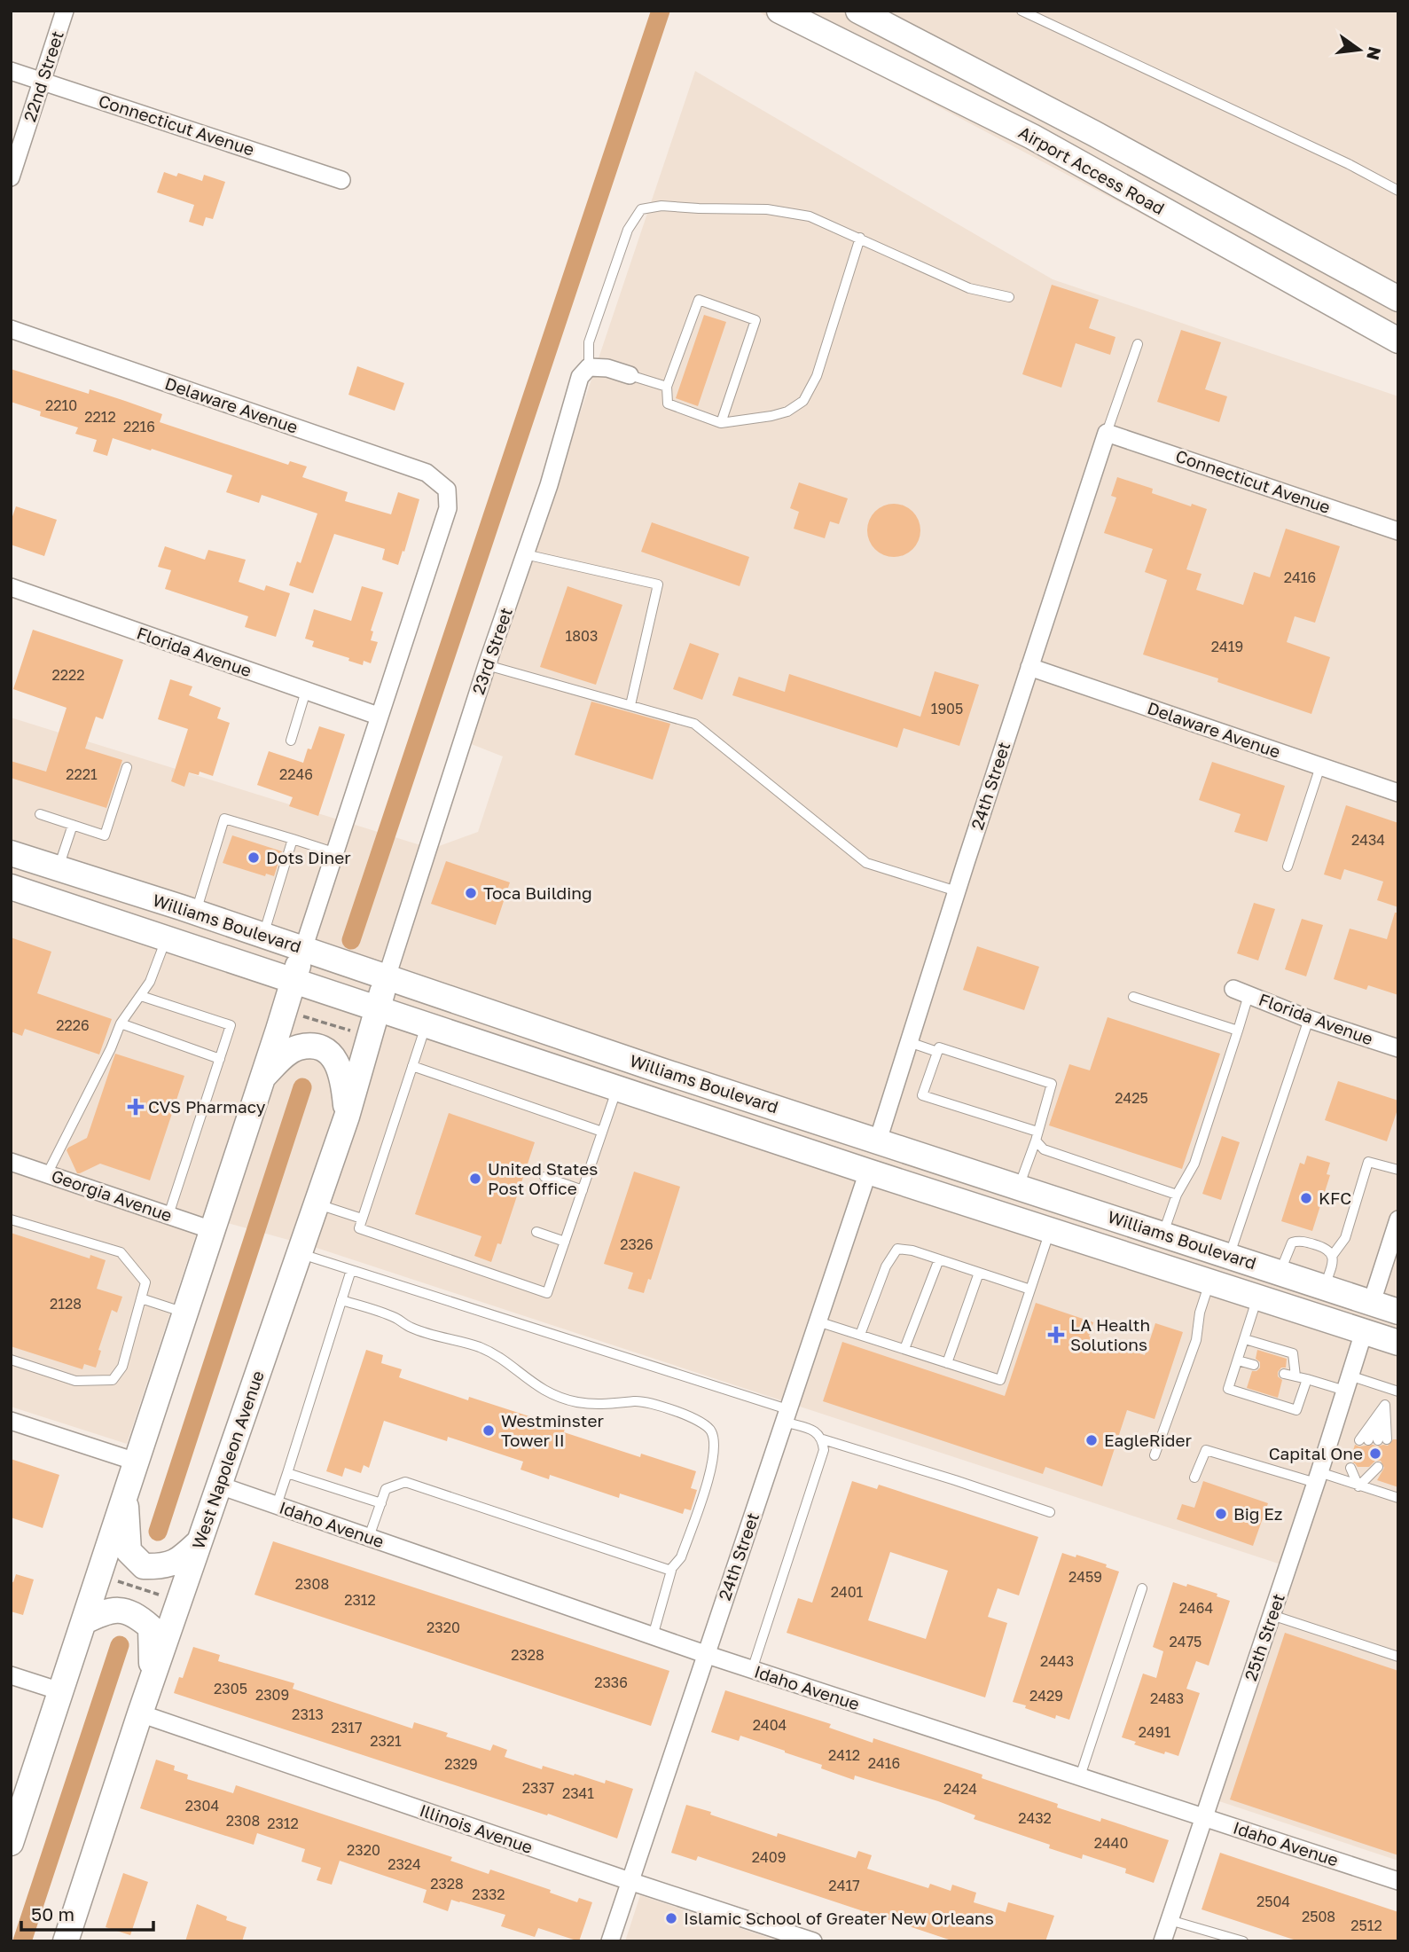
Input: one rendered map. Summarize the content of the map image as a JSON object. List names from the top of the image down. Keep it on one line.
{"streets":{"main road":["Airport Access Road","Williams Boulevard","West Napoleon Avenue"],"street":["22nd Street","Connecticut Avenue","Delaware Avenue","23rd Street","Florida Avenue","24th Street","Georgia Avenue","Idaho Avenue","25th Street","Illinois Avenue"]},"crossings":[["22nd Street","Connecticut Avenue"],["Connecticut Avenue","24th Street"],["Delaware Avenue","Florida Avenue"],["Delaware Avenue","24th Street"],["23rd Street","Williams Boulevard"],["23rd Street","West Napoleon Avenue"],["24th Street","Williams Boulevard"],["24th Street","Idaho Avenue"],["24th Street","Illinois Avenue"],["Williams Boulevard","West Napoleon Avenue"],["Williams Boulevard","25th Street"],["West Napoleon Avenue","Idaho Avenue"],["West Napoleon Avenue","Illinois Avenue"],["Idaho Avenue","25th Street"]],"places":{"other":["Dots Diner","Toca Building","United States Post Office","KFC","Westminster Tower II","EagleRider","Capital One","Big Ez","Islamic School of Greater New Orleans"],"health":["CVS Pharmacy","LA Health Solutions"]},"house_numbers":["2210","2212","2216","2416","1803","2419","2222","1905","2221","2246","2434","2226","2425","2326","2128","2459","2308","2401","2312","2464","2320","2475","2328","2443","2336","2305","2309","2429","2483","2313","2404","2317","2491","2321","2412","2416","2329","2337","2424","2341","2304","2432","2308","2312","2440","2320","2409","2324","2328","2417","2332","2504","2508","2512"],"scale_bar":"50 m","north":"right"}
